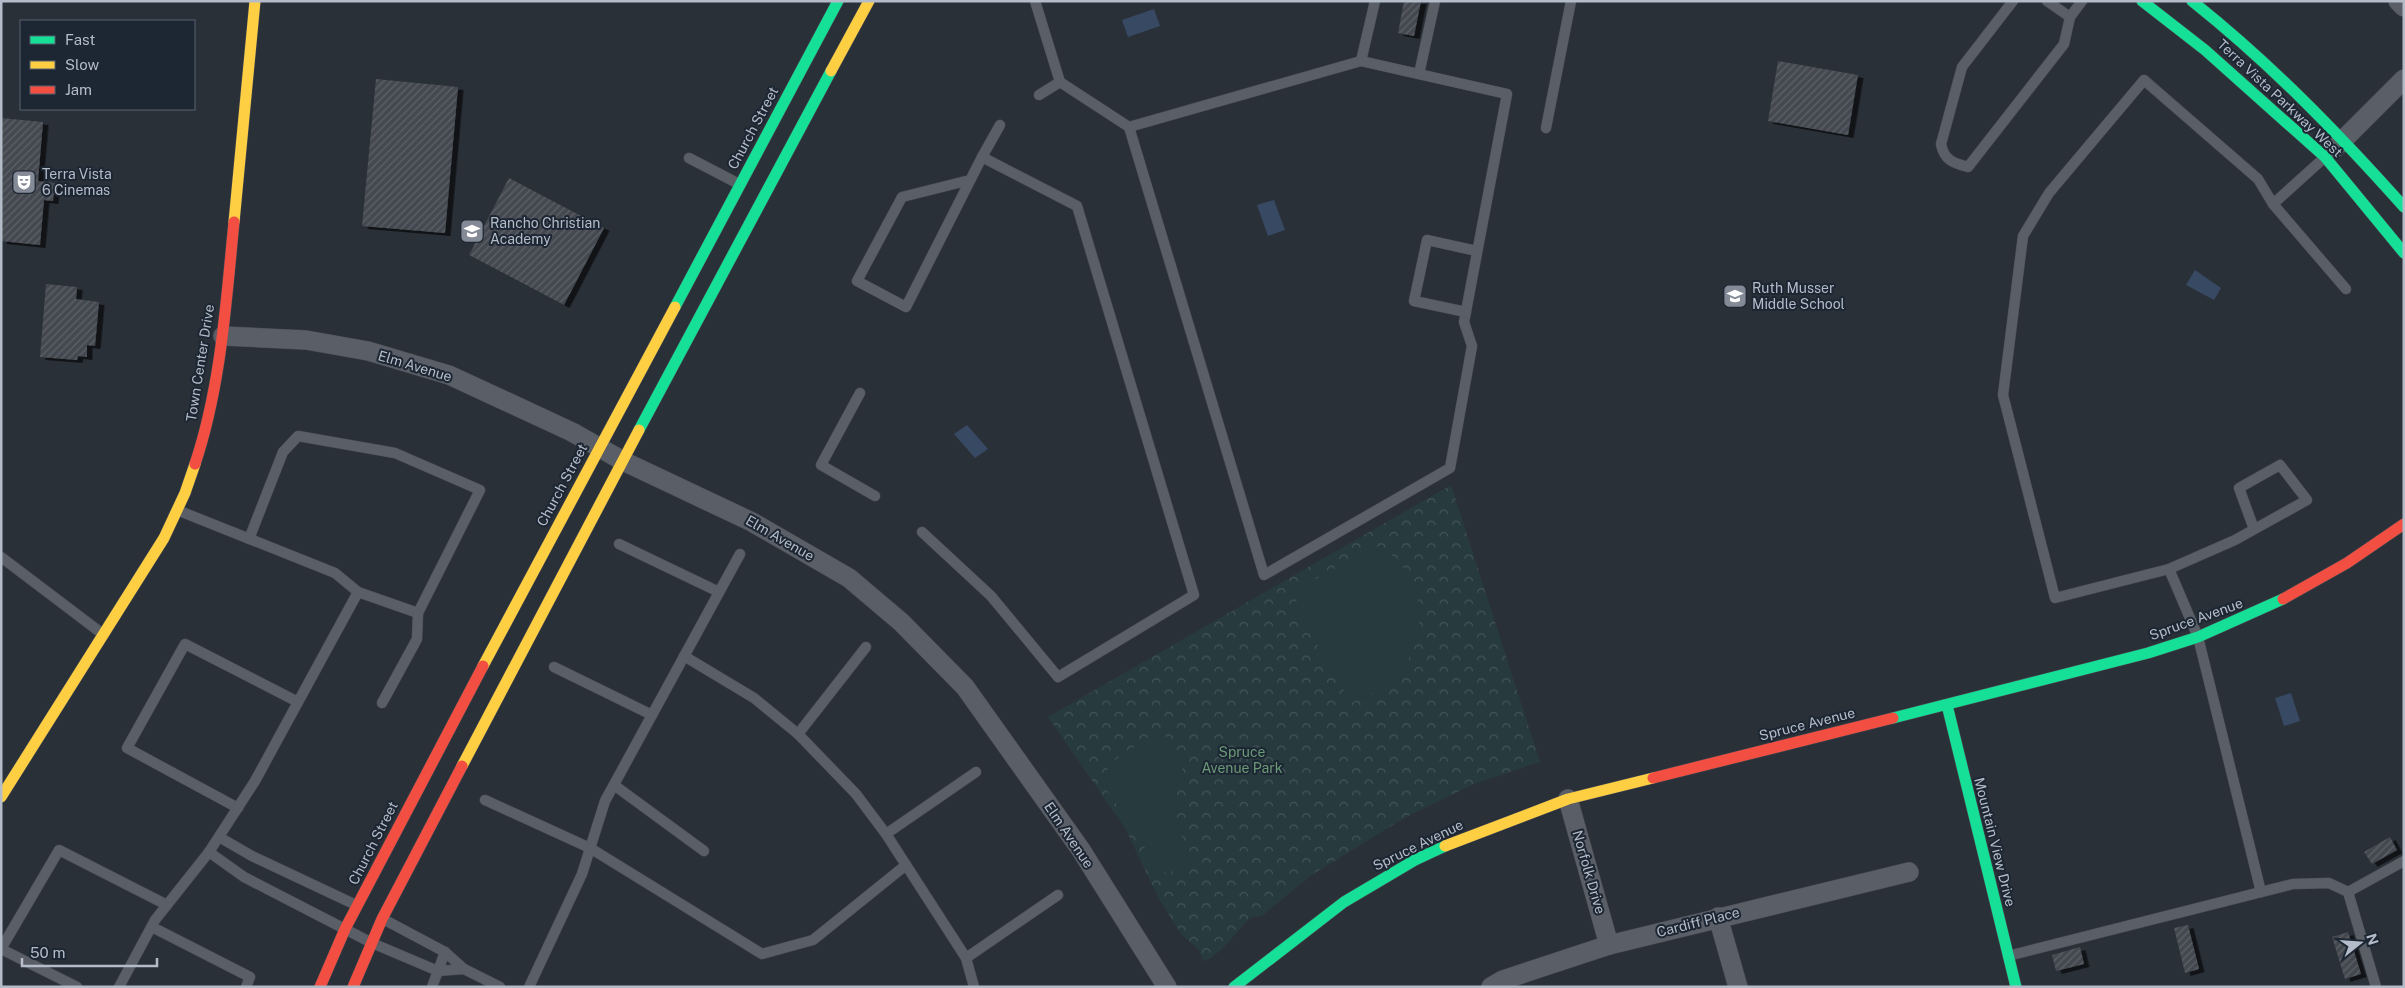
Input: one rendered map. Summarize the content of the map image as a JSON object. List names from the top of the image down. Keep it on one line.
{"streets":{"street":["Terra Vista Parkway West","Church Street","Town Center Drive","Elm Avenue","Spruce Avenue","Mountain View Drive","Norfolk Drive","Cardiff Place"]},"crossings":[["Church Street","Elm Avenue"],["Town Center Drive","Elm Avenue"],["Spruce Avenue","Mountain View Drive"],["Spruce Avenue","Norfolk Drive"],["Norfolk Drive","Cardiff Place"]],"parks":["Spruce Avenue Park"],"places":{"theatre":["Terra Vista 6 Cinemas"],"school or university":["Rancho Christian Academy","Ruth Musser Middle School"]},"legend":["Fast","Slow","Jam"],"scale_bar":"50 m","north":"right"}
